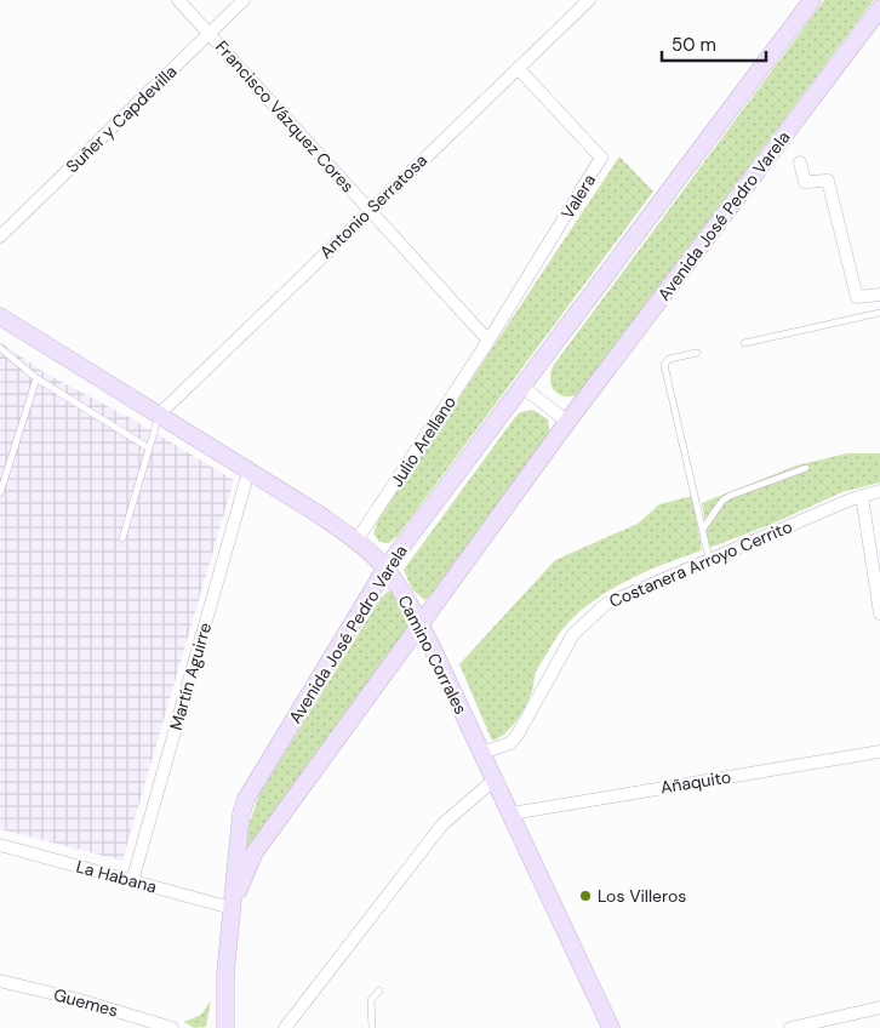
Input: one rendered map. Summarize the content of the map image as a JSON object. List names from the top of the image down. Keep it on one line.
{"streets":{"street":["Francisco Vázquez Cores","Suñer y Capdevilla","Valera","Antonio Serratosa","Avenida José Pedro Varela","Julio Arellano","Costanera Arroyo Cerrito","Camino Corrales","Martín Aguirre","Añaquito","La Habana","Guemes"]},"crossings":[["Francisco Vázquez Cores","Suñer y Capdevilla"],["Francisco Vázquez Cores","Valera"],["Francisco Vázquez Cores","Antonio Serratosa"],["Francisco Vázquez Cores","Julio Arellano"],["Valera","Antonio Serratosa"],["Valera","Julio Arellano"],["Antonio Serratosa","Camino Corrales"],["Avenida José Pedro Varela","Camino Corrales"],["Avenida José Pedro Varela","La Habana"],["Julio Arellano","Camino Corrales"],["Costanera Arroyo Cerrito","Camino Corrales"],["Camino Corrales","Martín Aguirre"],["Camino Corrales","Añaquito"],["Martín Aguirre","La Habana"]],"places":["Los Villeros"],"scale_bar":"50 m"}
